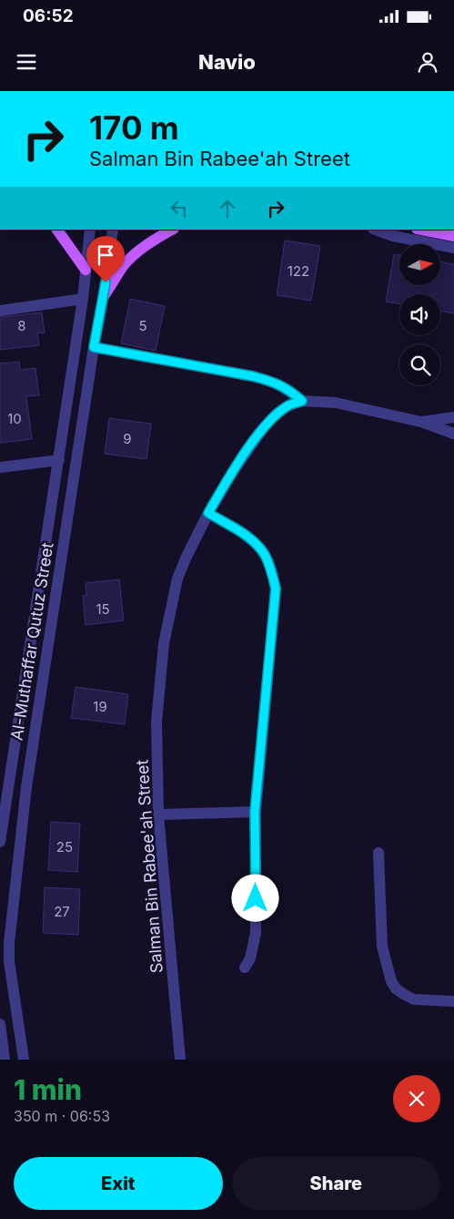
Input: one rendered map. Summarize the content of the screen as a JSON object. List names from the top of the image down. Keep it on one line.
{"streets":{"street":["Al-Muthaffar Qutuz Street","Salman Bin Rabee'ah Street"]},"house_numbers":["122","8","5","10","9","15","19","25","27"],"north":"right","page":{"status":"06:52","header":"Navio","turn":["170 m","Salman Bin Rabee'ah Street"],"heading":["1 min","350 m · 06:53"],"buttons":["Exit","Share"]}}
